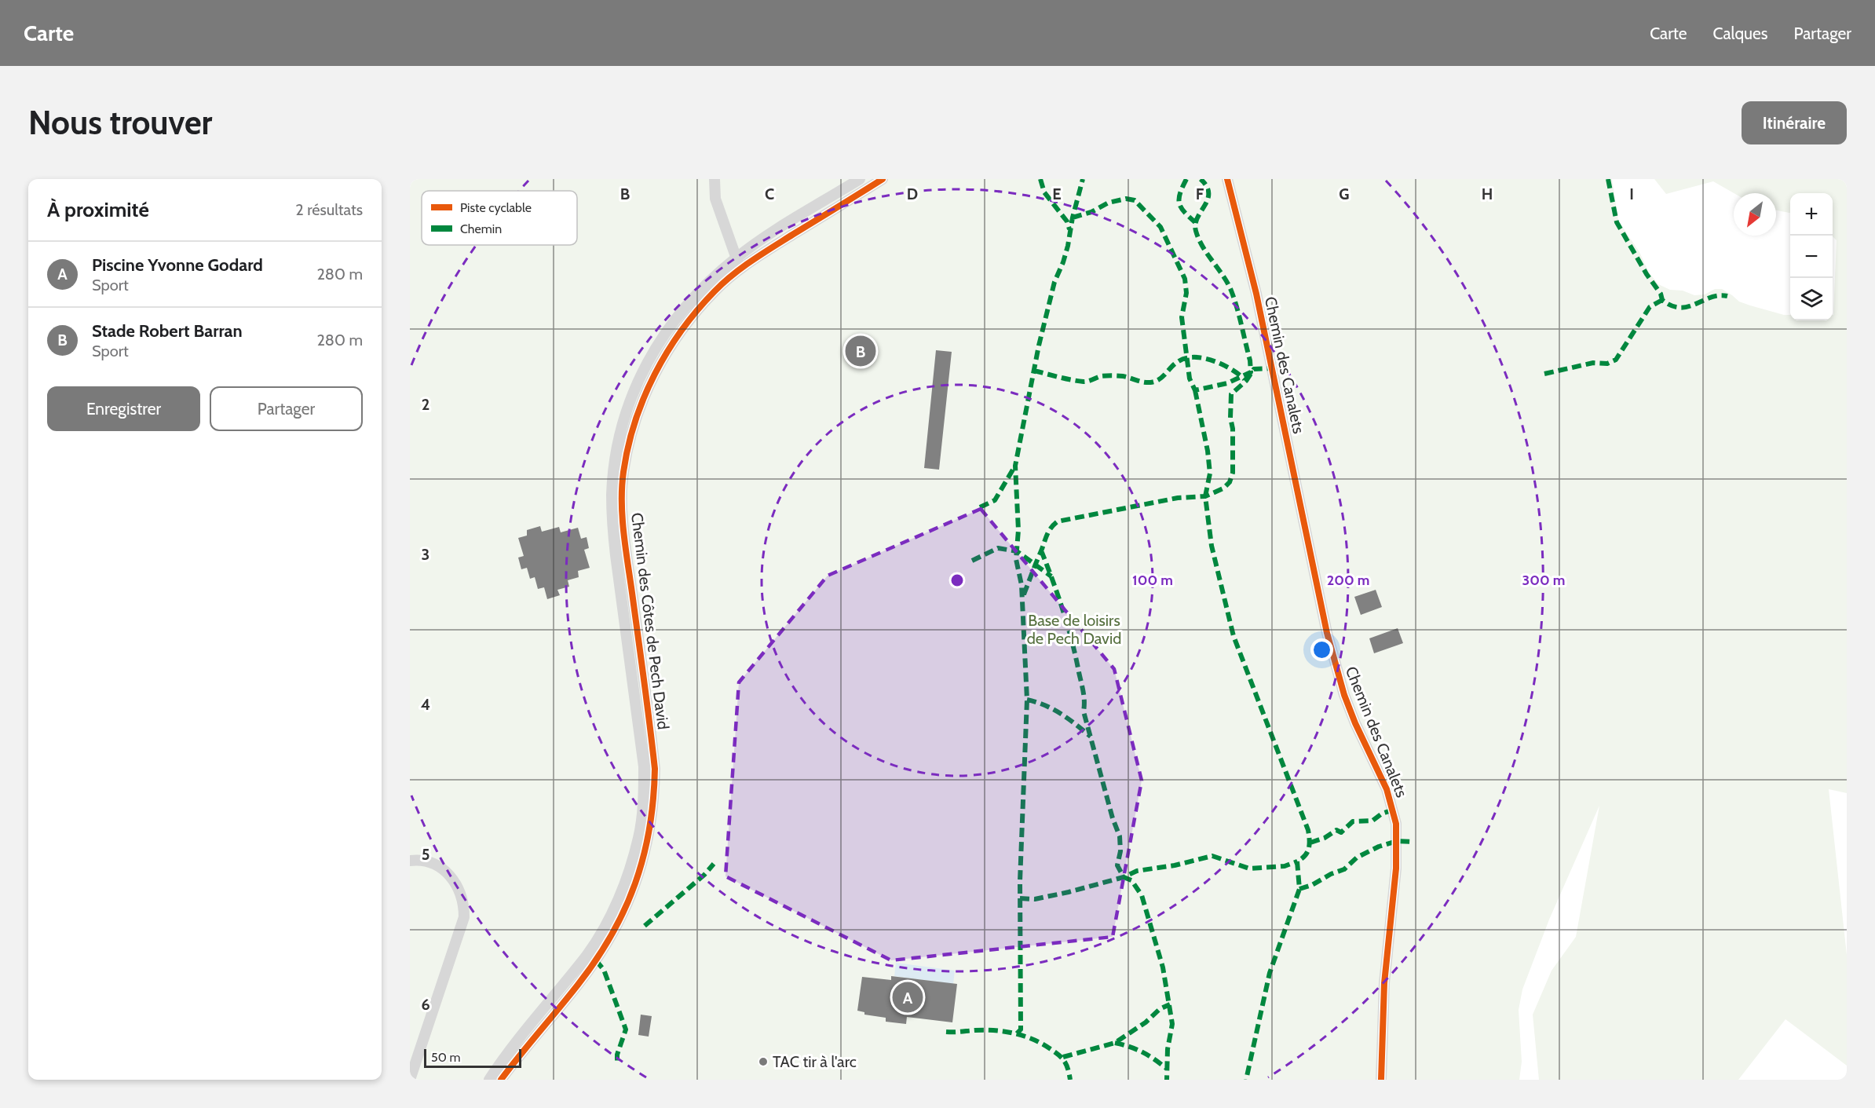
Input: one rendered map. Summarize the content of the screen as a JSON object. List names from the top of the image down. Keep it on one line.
{"streets":{"street":["Chemin des Canalets","Chemin des Côtes de Pech David"]},"parks":["Base de loisirs de Pech David"],"places":["TAC tir à l'arc"],"legend":["Piste cyclable","Chemin"],"scale_bar":"50 m","north":"bottom left","page":{"header":"Carte","nav":["Carte","Calques","Partager"],"buttons":["Itinéraire",["Enregistrer","Partager"]],"title":"Nous trouver","heading":["À proximité","2 résultats"],"map_buttons":["+","−"],"list":[{"mark":"A","name":"Piscine Yvonne Godard","note":"Sport","value":"280 m"},{"mark":"B","name":"Stade Robert Barran","note":"Sport","value":"280 m"}],"pins":["B","A"],"scale":"50 m"},"grid":{"columns":["B","C","D","E","F","G","H","I"],"rows":["2","3","4","5","6"]},"rings":["100 m","200 m","300 m"]}
